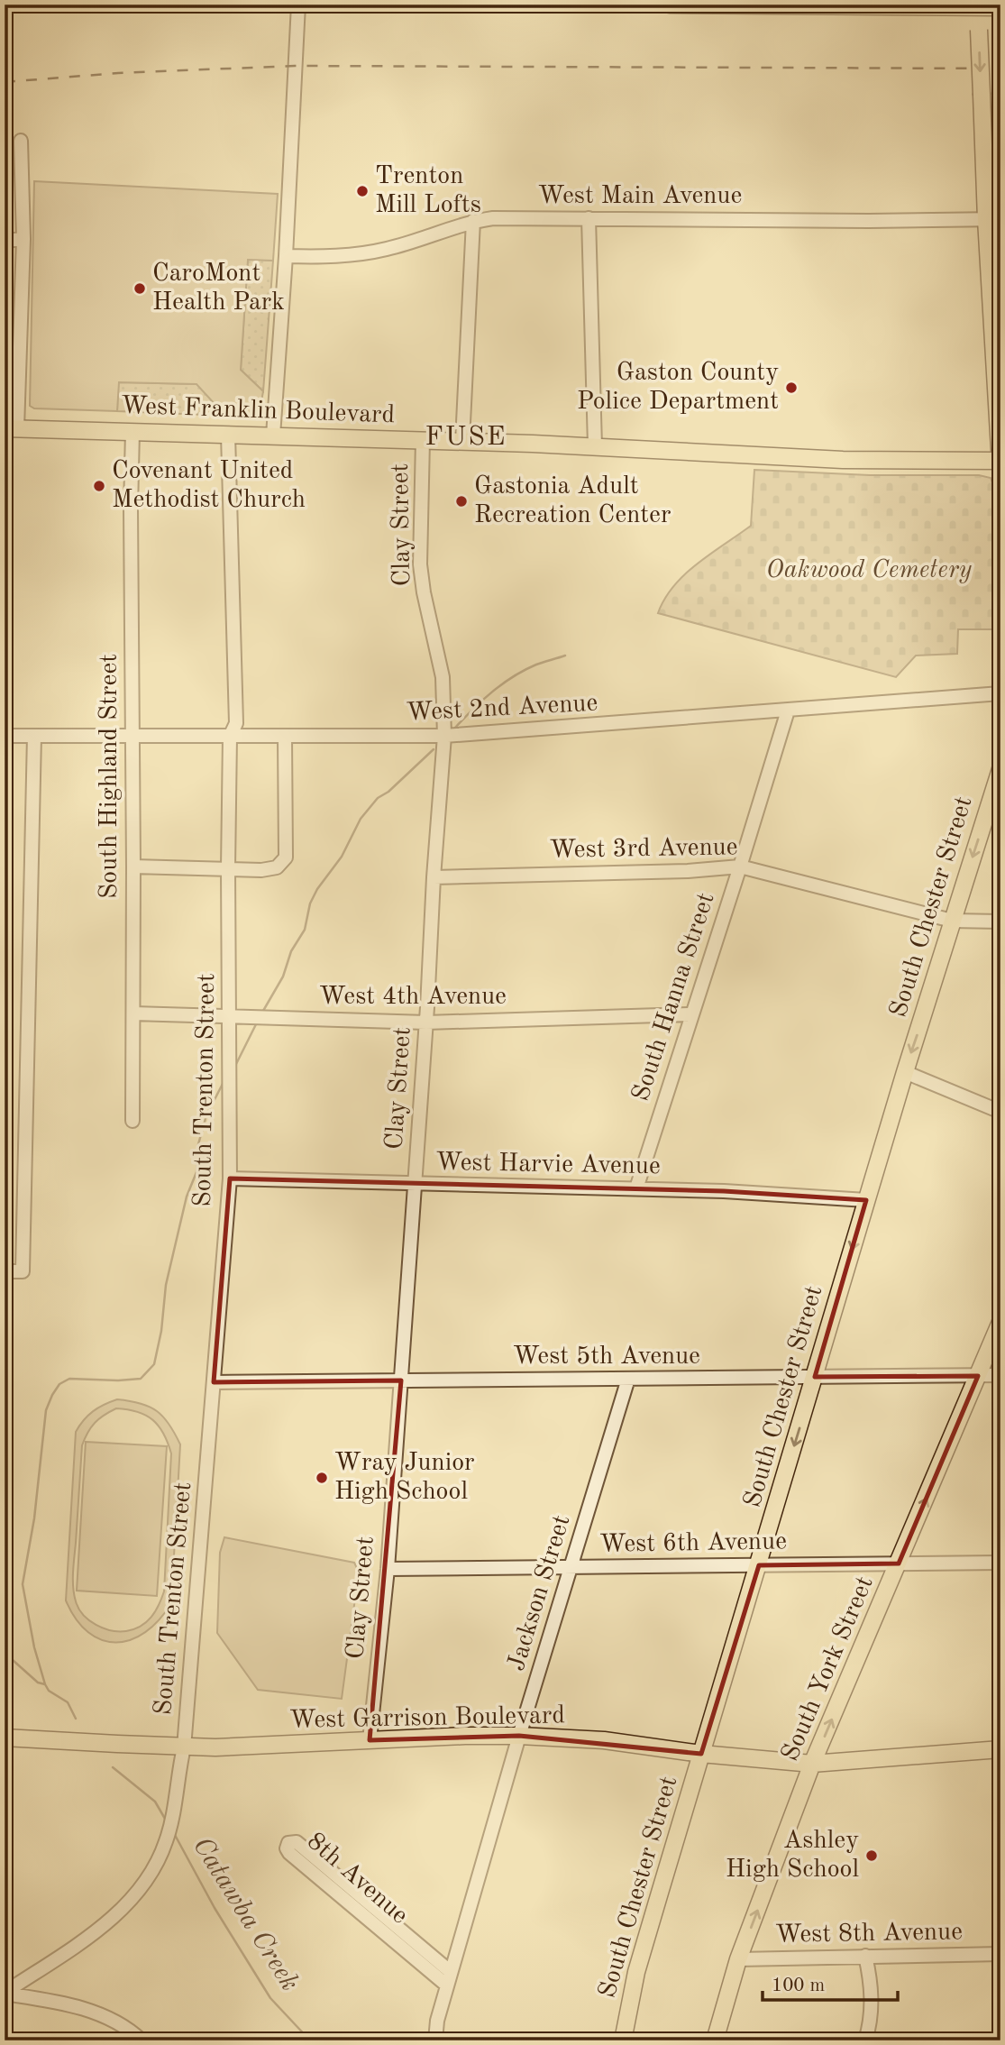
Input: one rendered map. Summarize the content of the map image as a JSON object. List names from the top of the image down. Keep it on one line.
{"streets":{"main road":["West Franklin Boulevard","South Chester Street","South York Street","West Garrison Boulevard"],"street":["West Main Avenue","Clay Street","West 2nd Avenue","South Highland Street","West 3rd Avenue","West 4th Avenue","South Hanna Street","South Trenton Street","West Harvie Avenue","West 5th Avenue","West 6th Avenue","Jackson Street","8th Avenue","West 8th Avenue"]},"crossings":[["West Franklin Boulevard","Clay Street"],["West Franklin Boulevard","South Highland Street"],["West Franklin Boulevard","South Trenton Street"],["Clay Street","West 2nd Avenue"],["Clay Street","West 3rd Avenue"],["Clay Street","West 4th Avenue"],["Clay Street","West Harvie Avenue"],["Clay Street","West 5th Avenue"],["Clay Street","West 6th Avenue"],["Clay Street","West Garrison Boulevard"],["West 2nd Avenue","South Highland Street"],["West 2nd Avenue","South Hanna Street"],["West 2nd Avenue","South Trenton Street"],["South Highland Street","West 4th Avenue"],["West 3rd Avenue","South Chester Street"],["West 3rd Avenue","South Hanna Street"],["South Chester Street","West Harvie Avenue"],["South Chester Street","West 5th Avenue"],["South Chester Street","West 6th Avenue"],["South Chester Street","West Garrison Boulevard"],["West 4th Avenue","South Hanna Street"],["West 4th Avenue","South Trenton Street"],["South Hanna Street","West Harvie Avenue"],["South Trenton Street","West Harvie Avenue"],["South Trenton Street","West 5th Avenue"],["South Trenton Street","West Garrison Boulevard"],["West 5th Avenue","Jackson Street"],["West 5th Avenue","South York Street"],["West 6th Avenue","Jackson Street"],["West 6th Avenue","South York Street"],["Jackson Street","West Garrison Boulevard"],["Jackson Street","8th Avenue"],["South York Street","West Garrison Boulevard"],["South York Street","West 8th Avenue"]],"one_way":["South Chester Street","South York Street"],"districts":["FUSE"],"water":["Catawba Creek"],"parks":["Oakwood Cemetery"],"places":["Trenton Mill Lofts","CaroMont Health Park","Gaston County Police Department","Covenant United Methodist Church","Gastonia Adult Recreation Center","Wray Junior High School","Ashley High School"],"scale_bar":"100 m"}
